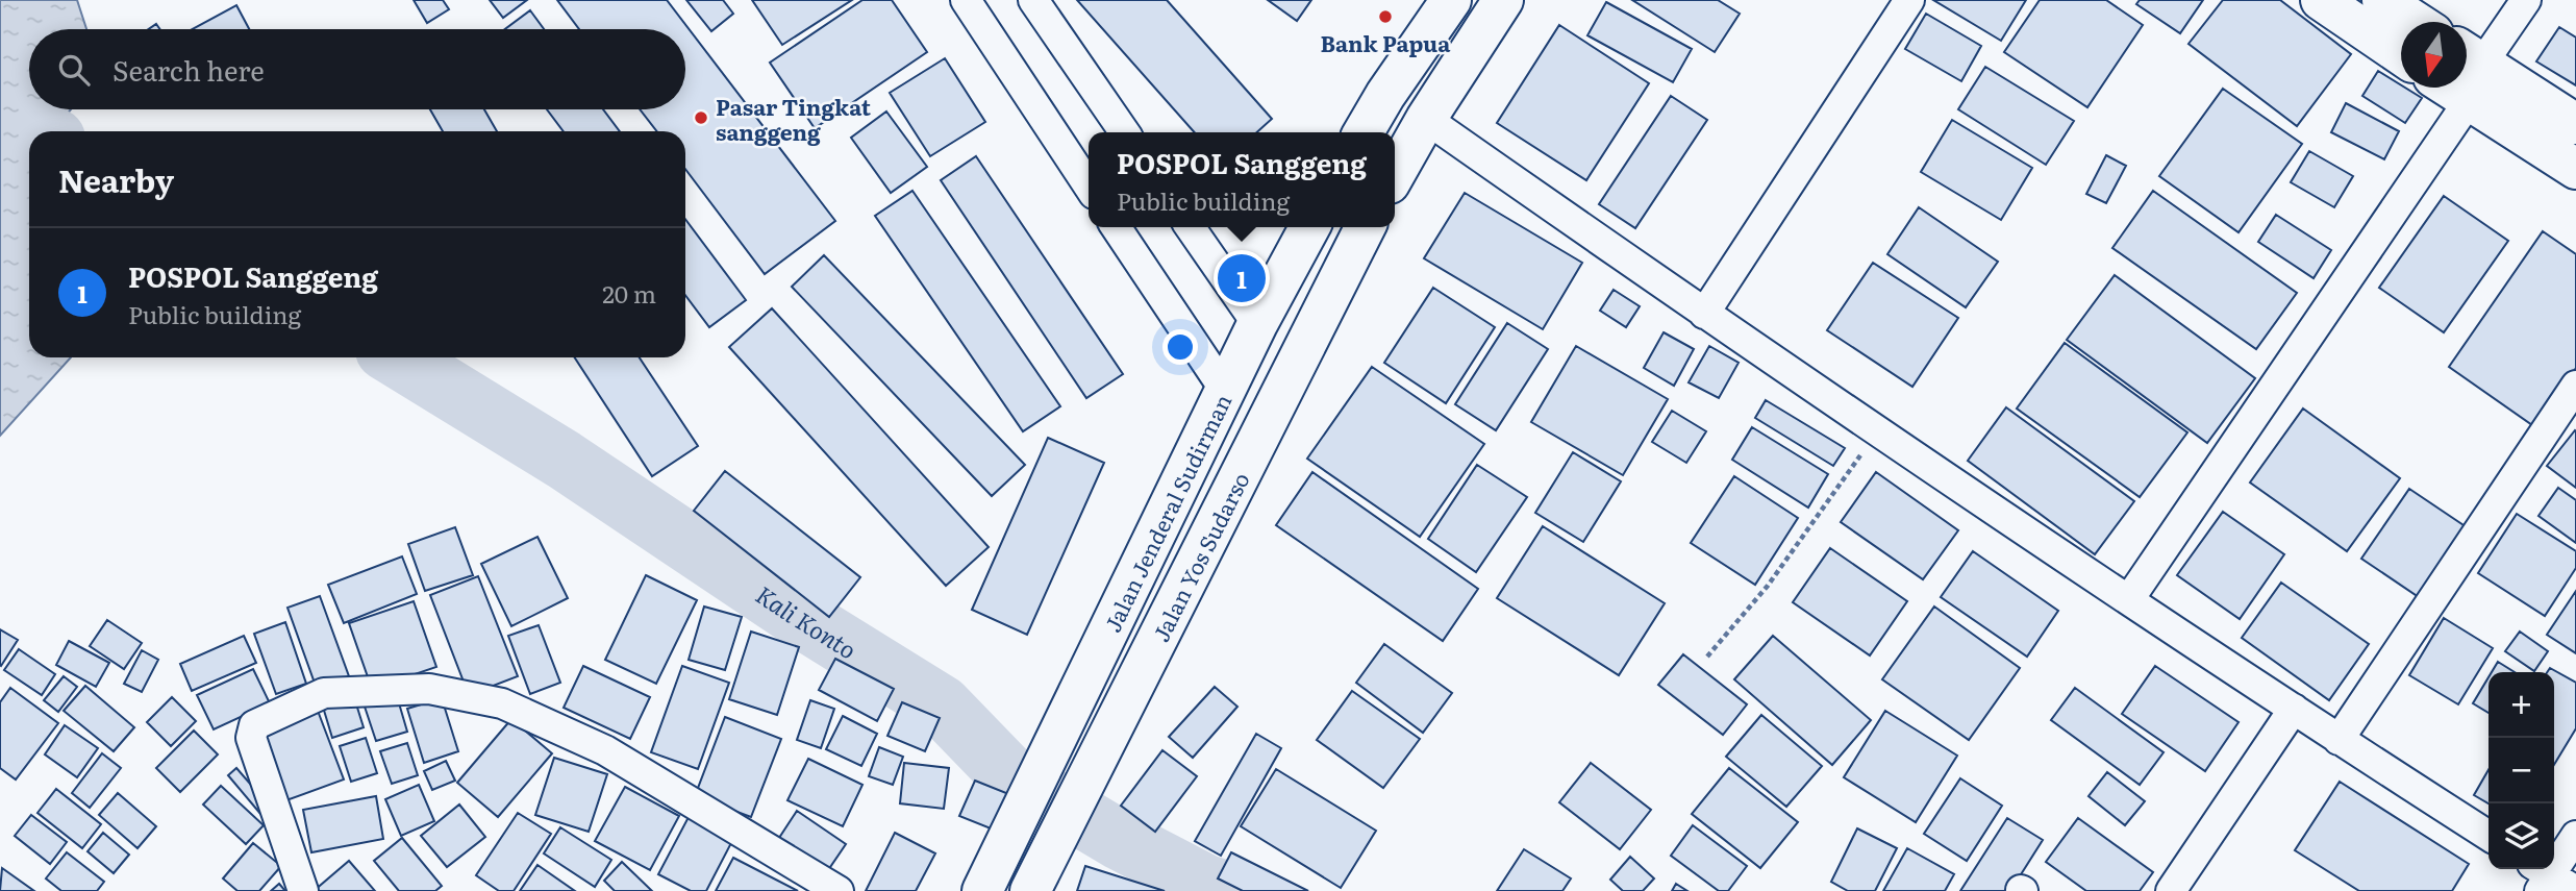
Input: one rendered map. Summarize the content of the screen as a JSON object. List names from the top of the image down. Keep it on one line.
{"streets":{"main road":["Jalan Jenderal Sudirman","Jalan Yos Sudarso"]},"water":["Kali Konto"],"places":["Bank Papua","Pasar Tingkat sanggeng"],"north":"bottom","page":{"search":"Search here","heading":"Nearby","popup":["POSPOL Sanggeng","Public building"],"list":[{"mark":"1","name":"POSPOL Sanggeng","note":"Public building","value":"20 m"}],"pins":"1","map_buttons":["+","−"]}}
